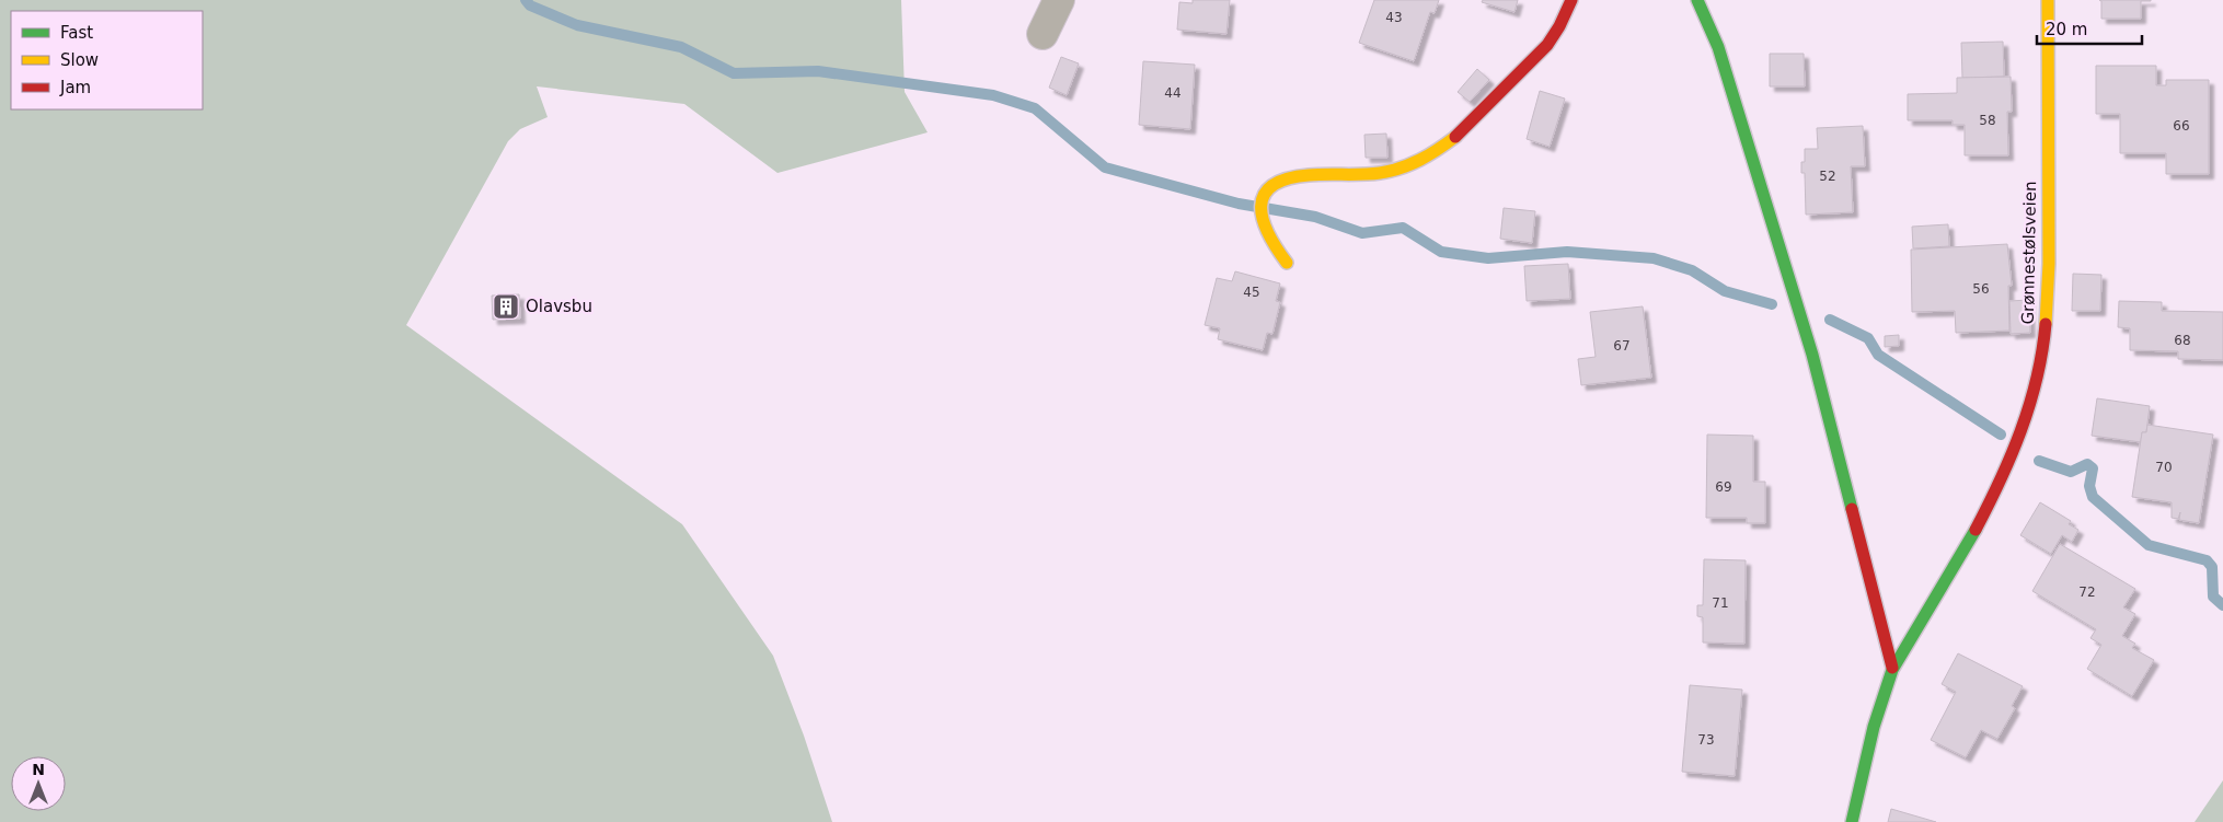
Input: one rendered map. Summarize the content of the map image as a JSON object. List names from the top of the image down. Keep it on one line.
{"streets":{"street":["Grønnestølsveien"]},"places":{"building":["Olavsbu"]},"house_numbers":["43","44","58","66","52","56","45","68","67","70","69","72","71","73"],"legend":["Fast","Slow","Jam"],"scale_bar":"20 m","north":"top"}
